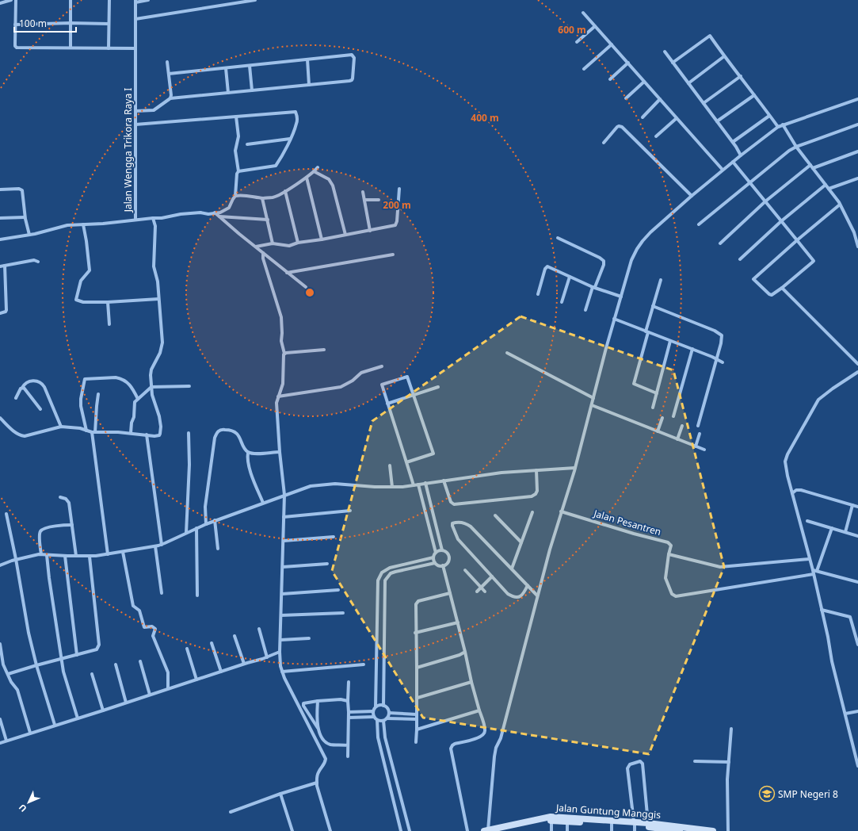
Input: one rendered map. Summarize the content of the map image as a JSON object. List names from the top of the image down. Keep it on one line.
{"streets":{"street":["Jalan Wengga Trikora Raya I","Jalan Pesantren","Jalan Guntung Manggis"]},"places":{"school or university":["SMP Negeri 8"]},"scale_bar":"100 m","north":"bottom left","rings":["600 m","400 m","200 m"]}
